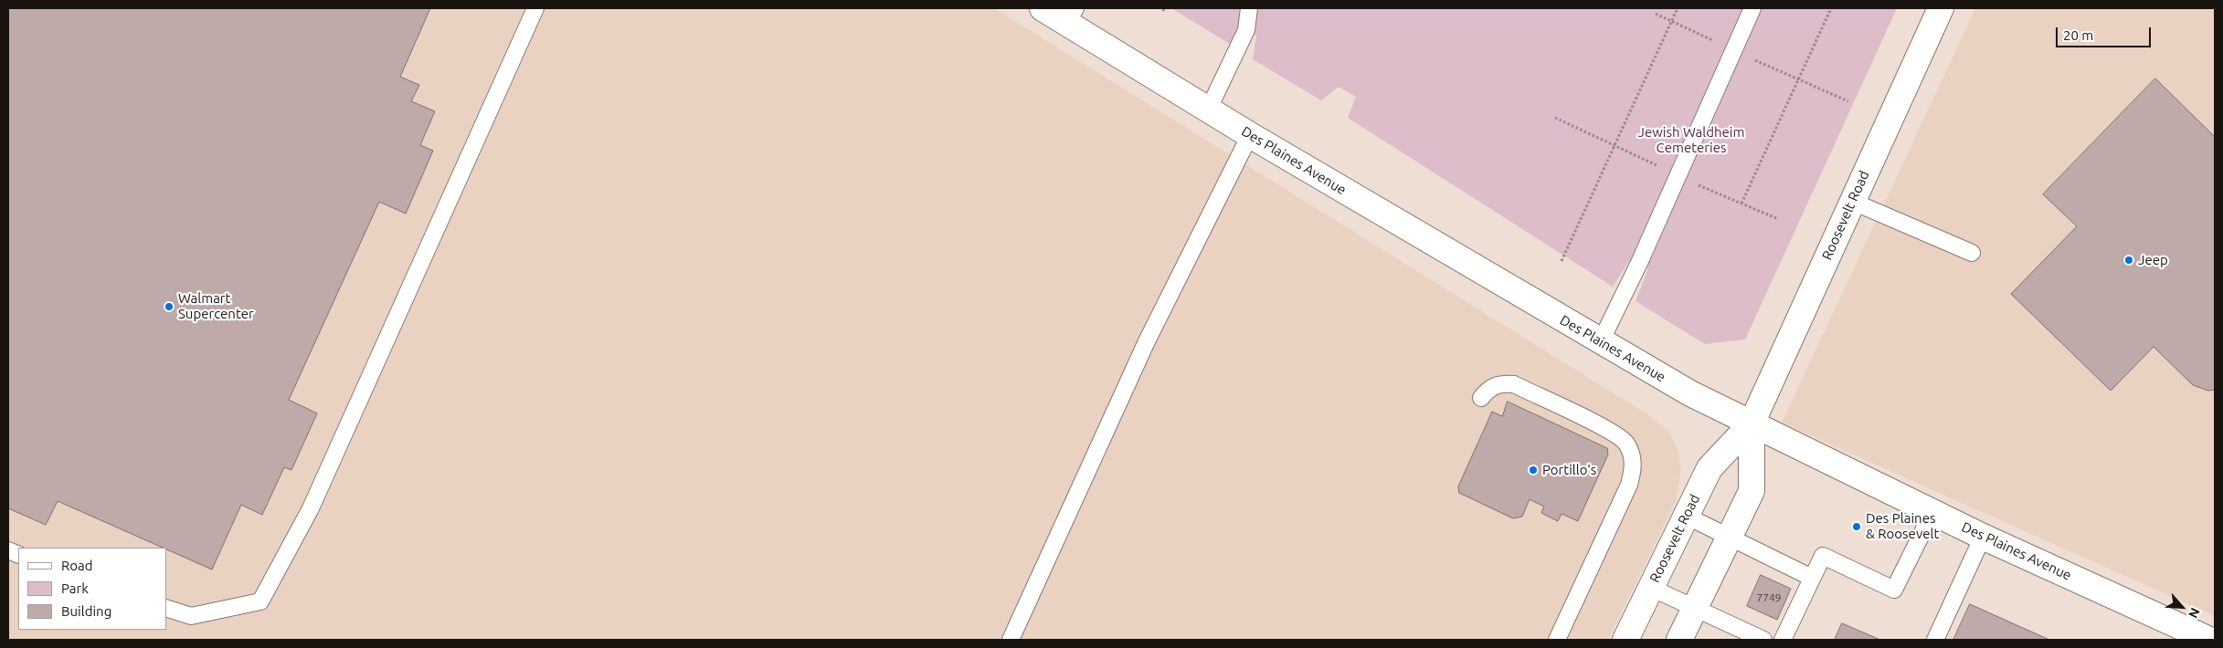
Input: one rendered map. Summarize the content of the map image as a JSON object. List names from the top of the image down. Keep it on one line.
{"streets":{"main road":["Des Plaines Avenue","Roosevelt Road"]},"crossings":[["Des Plaines Avenue","Roosevelt Road"]],"parks":["Jewish Waldheim Cemeteries"],"places":["Jeep","Walmart Supercenter","Portillo's","Des Plaines & Roosevelt"],"house_numbers":["7749"],"legend":["Road","Park","Building"],"scale_bar":"20 m","north":"bottom right"}
